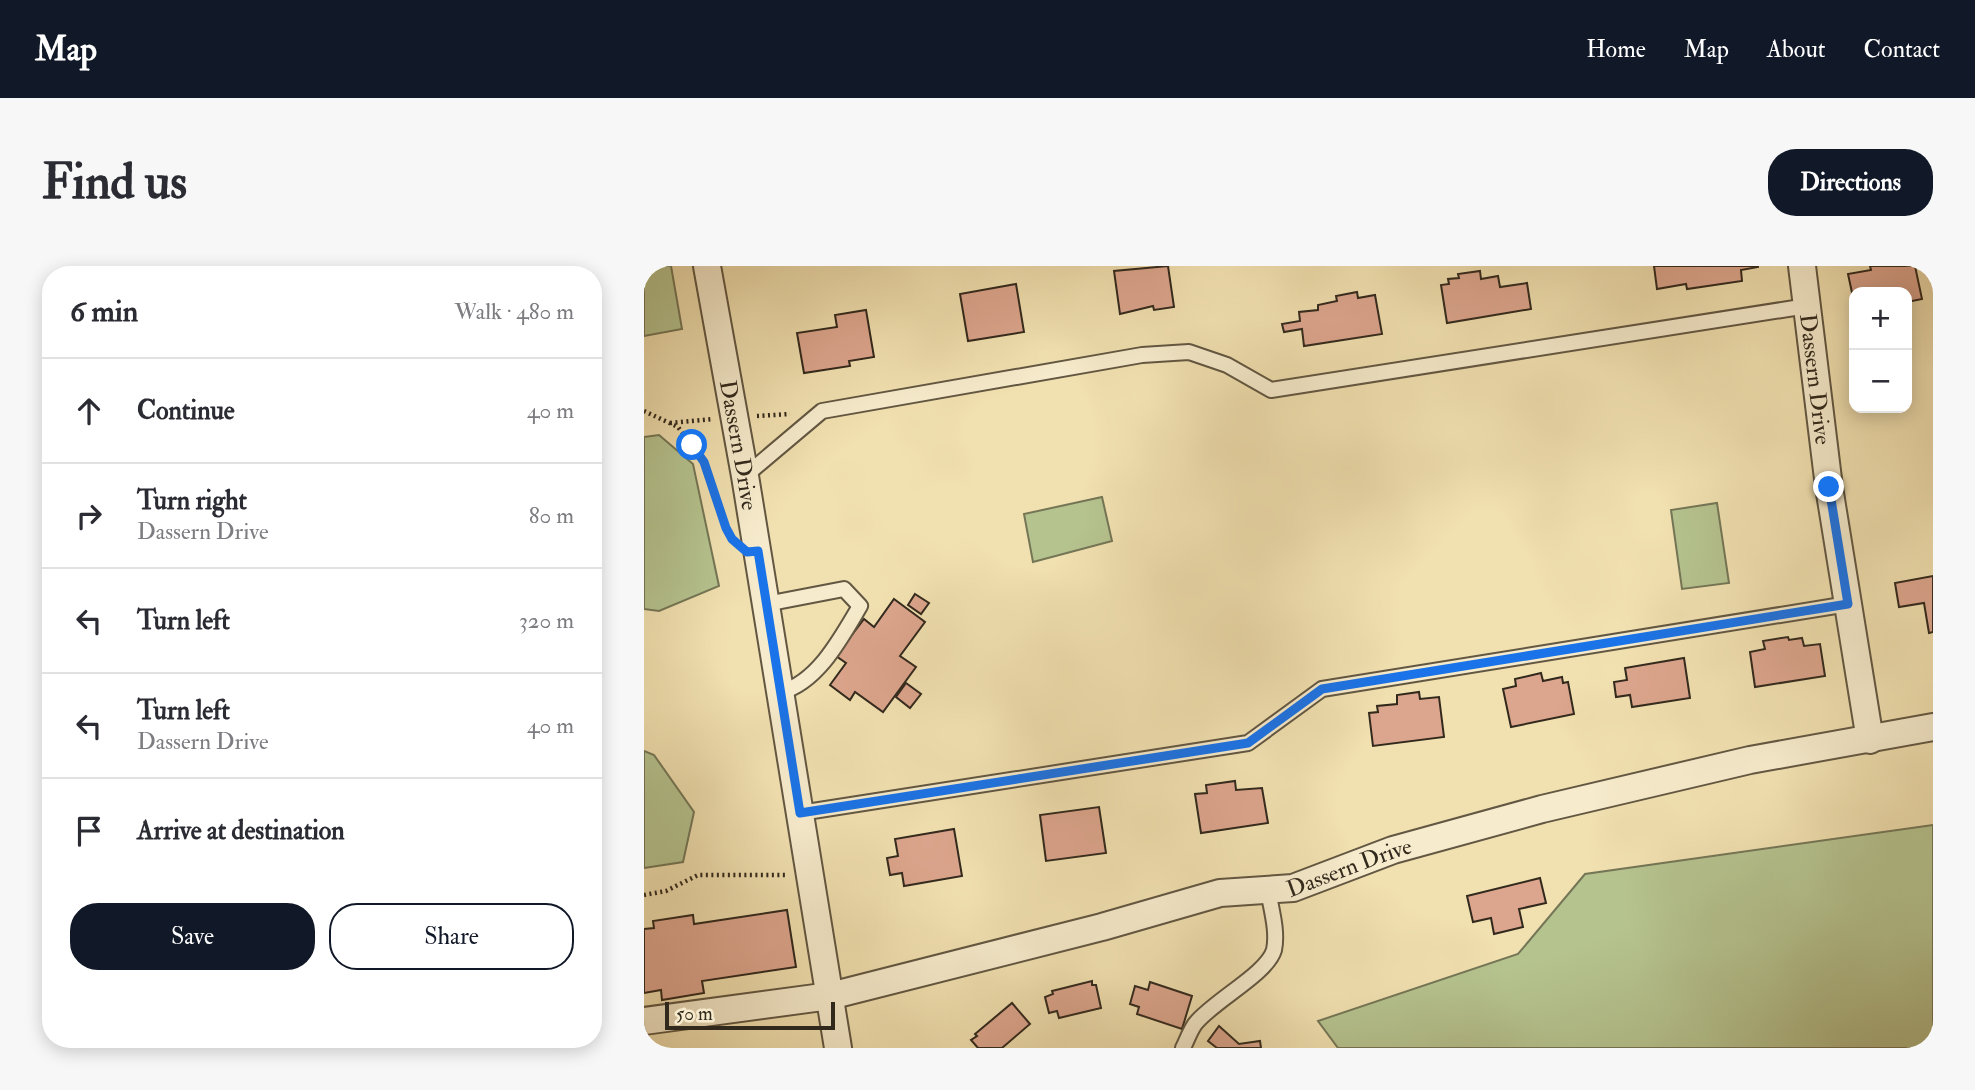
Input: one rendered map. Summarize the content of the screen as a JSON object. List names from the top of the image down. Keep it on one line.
{"streets":{"street":["Dassern Drive"]},"scale_bar":"50 m","page":{"header":"Map","nav":["Home","Map","About","Contact"],"buttons":["Directions",["Save","Share"]],"title":"Find us","heading":["6 min","Walk · 480 m"],"map_buttons":["+","−"],"list":[["Continue","40 m"],["Turn right","Dassern Drive","80 m"],["Turn left","320 m"],["Turn left","Dassern Drive","40 m"],"Arrive at destination"],"scale":"50 m"}}
